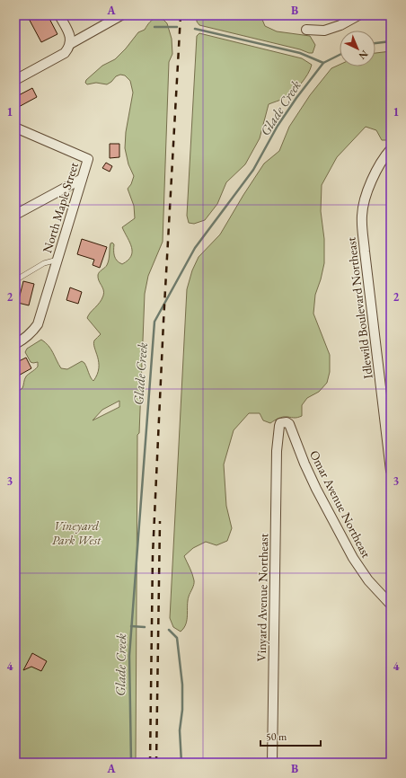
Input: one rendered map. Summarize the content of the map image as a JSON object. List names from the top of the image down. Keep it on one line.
{"streets":{"street":["North Maple Street","Idlewild Boulevard Northeast","Omar Avenue Northeast","Vinyard Avenue Northeast"]},"crossings":[["Omar Avenue Northeast","Vinyard Avenue Northeast"]],"water":["Glade Creek"],"parks":["Vineyard Park West"],"scale_bar":"50 m","north":"bottom right","grid":{"columns":["A","B"],"rows":["1","2","3","4"]}}
